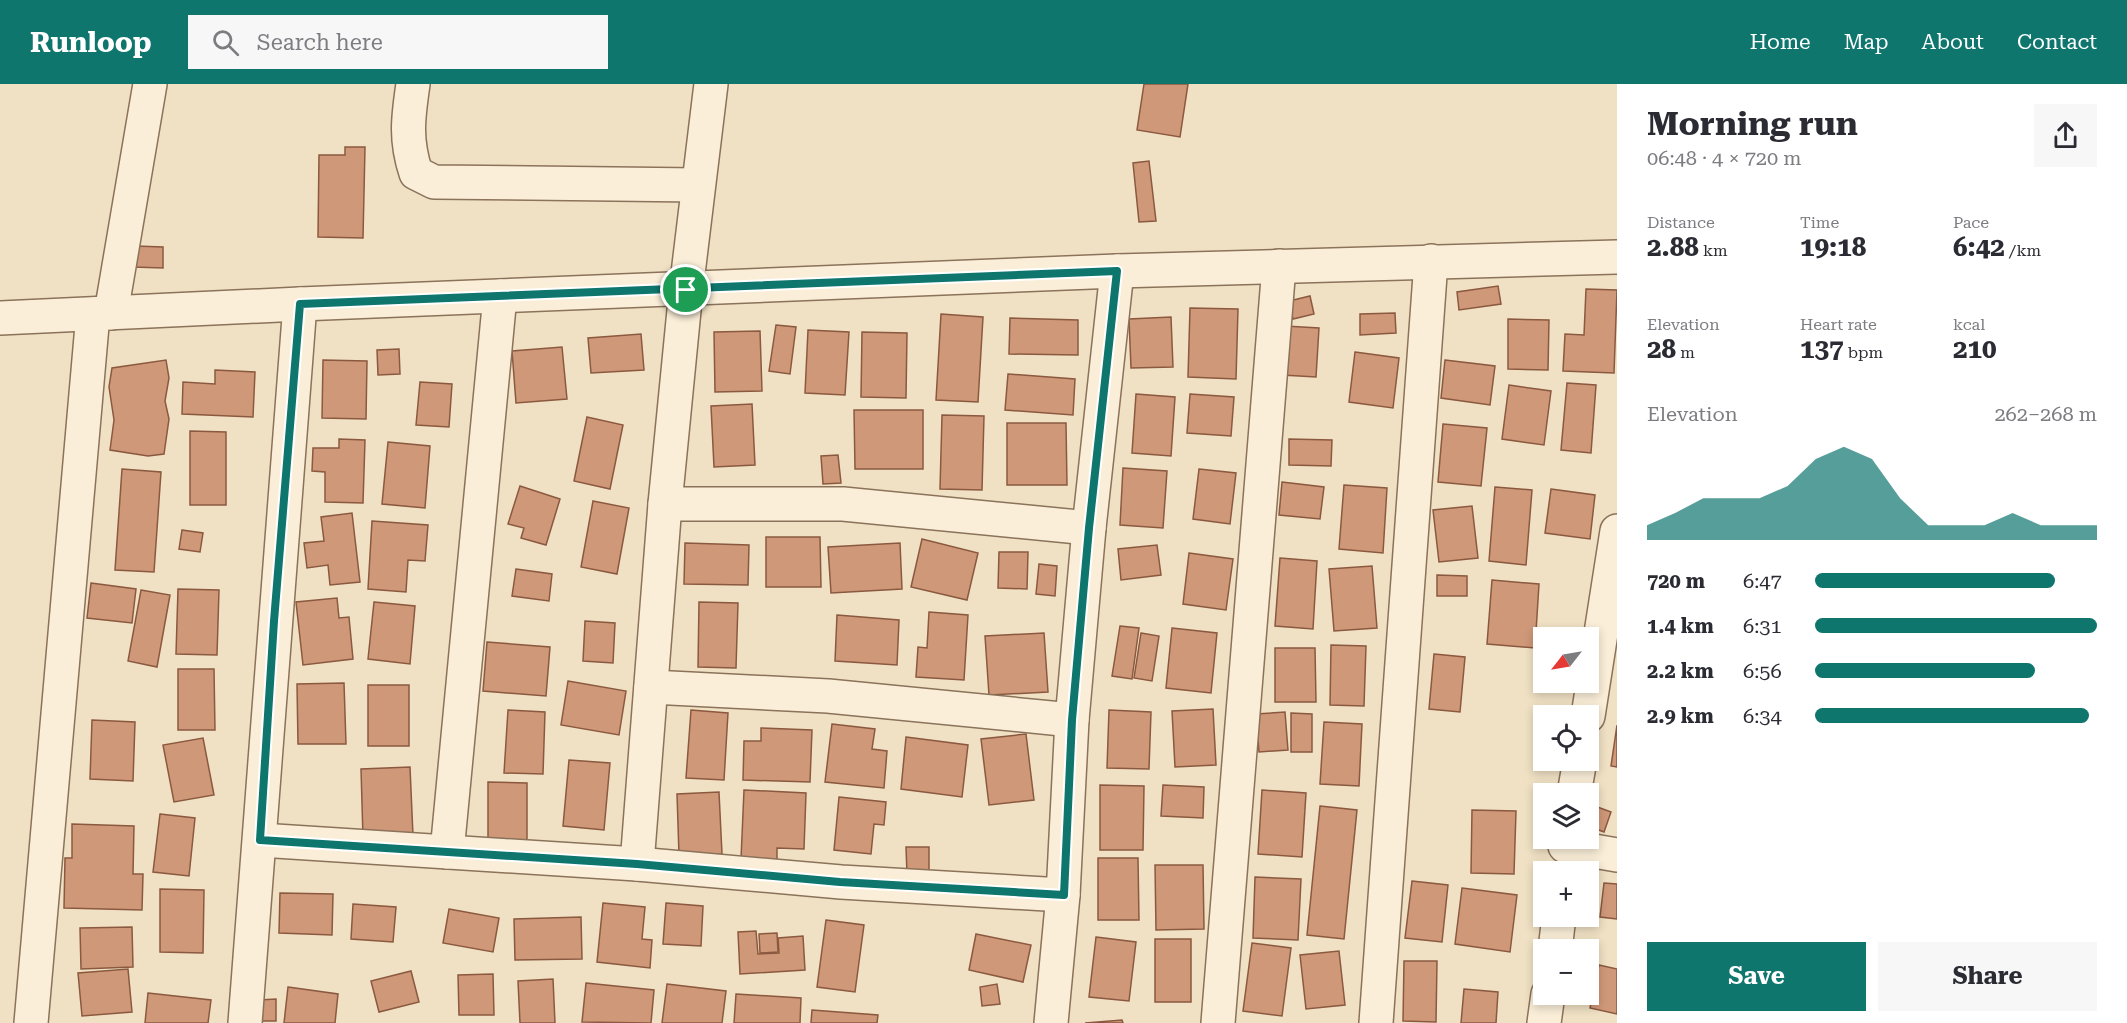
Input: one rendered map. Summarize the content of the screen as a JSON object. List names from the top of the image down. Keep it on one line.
{"north":"bottom left","page":{"header":"Runloop","search":"Search here","nav":["Home","Map","About","Contact"],"heading":["Morning run","06:48 · 4 × 720 m"],"stats":[["Distance","2.88 km"],["Time","19:18"],["Pace","6:42 /km"],["Elevation","28 m"],["Heart rate","137 bpm"],["kcal","210"]],"chart":["Elevation","262–268 m"],"list":[{"name":"720 m","note":"6:47"},{"name":"1.4 km","note":"6:31"},{"name":"2.2 km","note":"6:56"},{"name":"2.9 km","note":"6:34"}],"map_buttons":["+","−"],"buttons":["Save","Share"]}}
